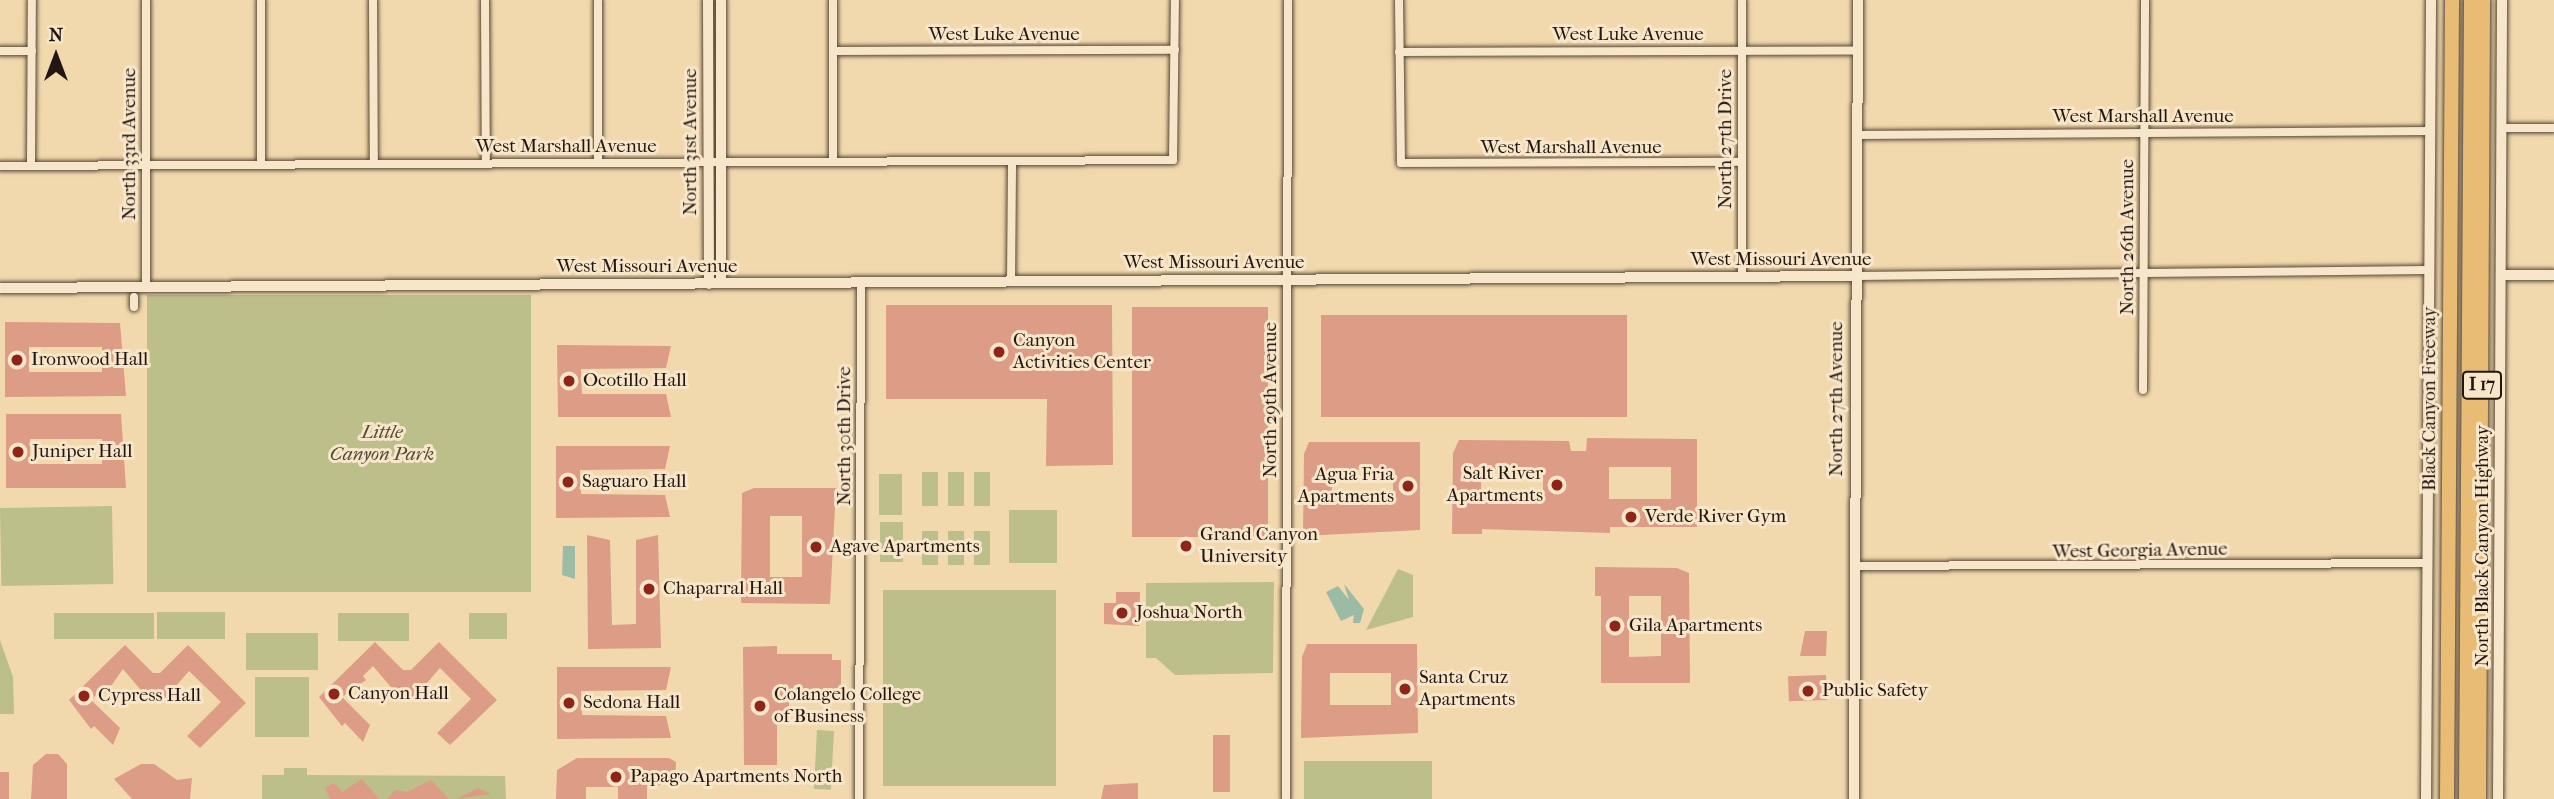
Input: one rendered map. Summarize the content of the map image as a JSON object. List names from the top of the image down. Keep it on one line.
{"streets":{"highway":["I 17","Black Canyon Freeway"],"main road":["North 27th Avenue","North Black Canyon Highway"],"street":["West Luke Avenue","West Marshall Avenue","North 27th Drive","North 31st Avenue","North 33rd Avenue","North 26th Avenue","West Missouri Avenue","North 29th Avenue","North 30th Drive","West Georgia Avenue"]},"crossings":[["West Luke Avenue","West Marshall Avenue"],["West Luke Avenue","North 27th Drive"],["West Luke Avenue","North 27th Avenue"],["West Marshall Avenue","North 27th Drive"],["West Marshall Avenue","North 31st Avenue"],["West Marshall Avenue","North 33rd Avenue"],["West Marshall Avenue","North 26th Avenue"],["West Marshall Avenue","North 27th Avenue"],["North 27th Drive","West Missouri Avenue"],["North 31st Avenue","West Missouri Avenue"],["North 33rd Avenue","West Missouri Avenue"],["North 26th Avenue","West Missouri Avenue"],["West Missouri Avenue","North 27th Avenue"],["West Missouri Avenue","North 29th Avenue"],["West Missouri Avenue","North 30th Drive"],["North 27th Avenue","West Georgia Avenue"]],"parks":["Little Canyon Park"],"places":["Canyon Activities Center","Ironwood Hall","Ocotillo Hall","Juniper Hall","Saguaro Hall","Salt River Apartments","Agua Fria Apartments","Verde River Gym","Grand Canyon University","Agave Apartments","Chaparral Hall","Joshua North","Gila Apartments","Santa Cruz Apartments","Public Safety","Canyon Hall","Cypress Hall","Sedona Hall","Colangelo College of Business","Papago Apartments North"],"north":"top"}
